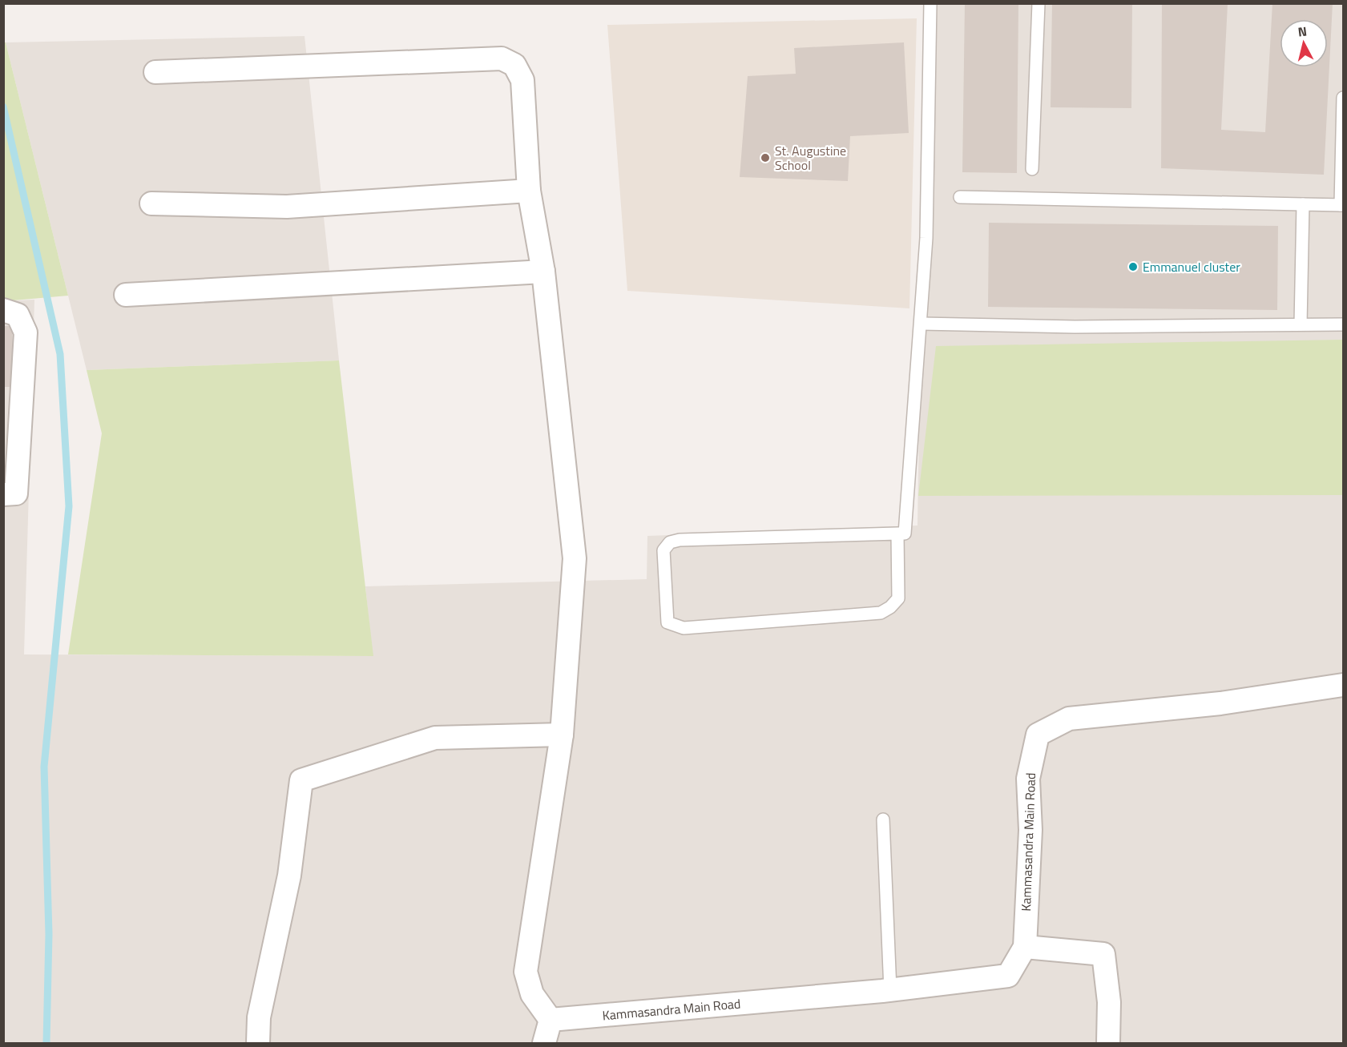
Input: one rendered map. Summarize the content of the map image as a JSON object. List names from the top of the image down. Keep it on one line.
{"streets":{"street":["Kammasandra Main Road"]},"places":["St. Augustine School","Emmanuel cluster"],"north":"top"}
